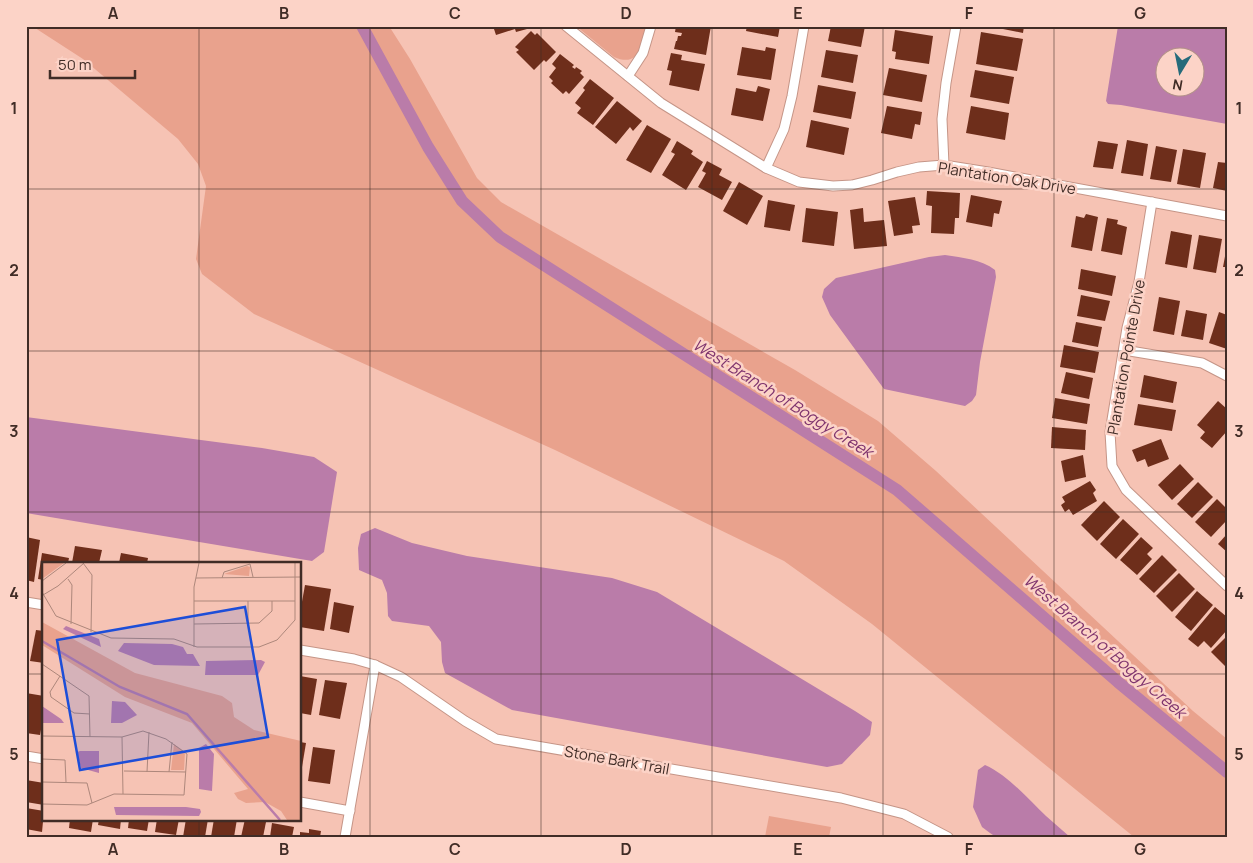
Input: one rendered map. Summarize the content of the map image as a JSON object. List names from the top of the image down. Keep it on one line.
{"streets":{"street":["Plantation Oak Drive","Plantation Pointe Drive","Stone Bark Trail"]},"crossings":[["Plantation Oak Drive","Plantation Pointe Drive"]],"water":["West Branch of Boggy Creek"],"scale_bar":"50 m","north":"bottom","grid":{"columns":["A","B","C","D","E","F","G"],"rows":["1","2","3","4","5"]}}
